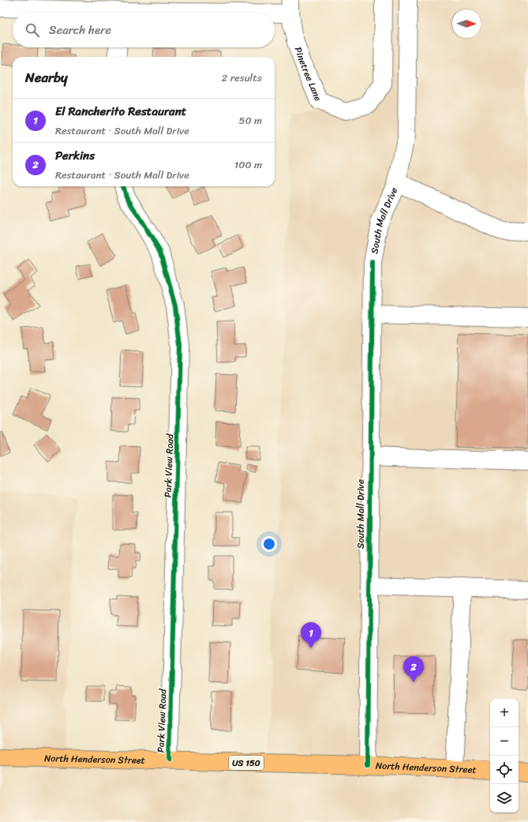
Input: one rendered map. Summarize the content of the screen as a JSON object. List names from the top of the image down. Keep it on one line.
{"streets":{"main road":["North Henderson Street","US 150"],"street":["Pinetree Lane","South Mall Drive","Park View Road"]},"crossings":[["South Mall Drive","North Henderson Street"],["Park View Road","North Henderson Street"]],"north":"right","page":{"search":"Search here","heading":["Nearby","2 results"],"list":[{"mark":"1","name":"El Rancherito Restaurant","note":"Restaurant · South Mall Drive","value":"50 m"},{"mark":"2","name":"Perkins","note":"Restaurant · South Mall Drive","value":"100 m"}],"pins":["1","2"],"map_buttons":["+","−"]}}
